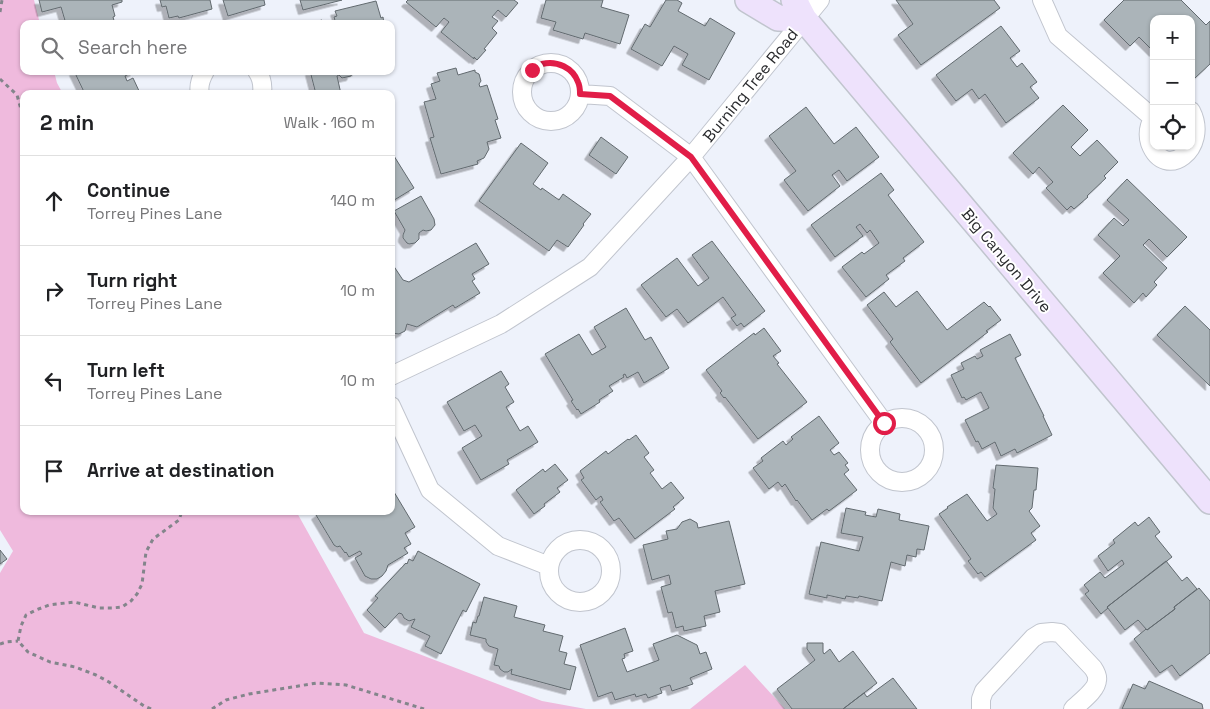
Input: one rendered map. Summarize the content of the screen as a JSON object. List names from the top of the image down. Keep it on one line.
{"streets":{"street":["Burning Tree Road","Big Canyon Drive"]},"crossings":[["Burning Tree Road","Big Canyon Drive"]],"page":{"map_buttons":["+","−"],"search":"Search here","heading":["2 min","Walk · 160 m"],"list":[["Continue","Torrey Pines Lane","140 m"],["Turn right","Torrey Pines Lane","10 m"],["Turn left","Torrey Pines Lane","10 m"],"Arrive at destination"]}}
